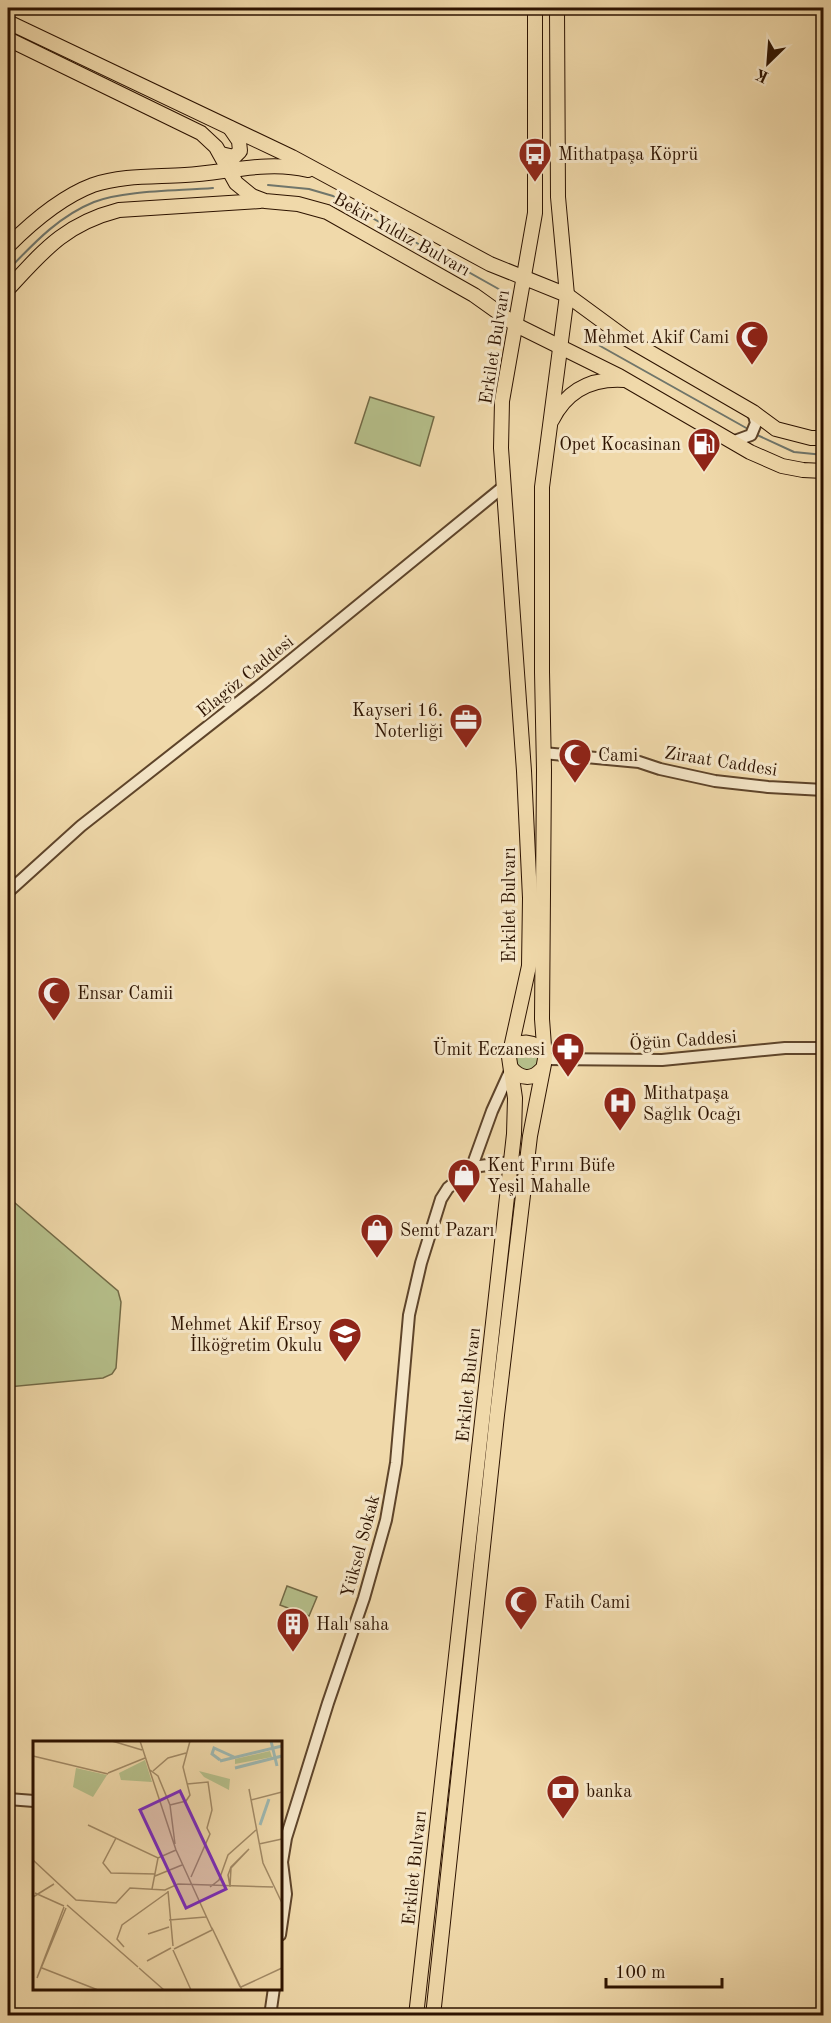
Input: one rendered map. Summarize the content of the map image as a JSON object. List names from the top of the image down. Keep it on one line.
{"streets":{"main road":["Bekir Yıldız Bulvarı","Erkilet Bulvarı"],"street":["Elagöz Caddesi","Ziraat Caddesi","Öğün Caddesi","Yüksel Sokak"]},"crossings":[["Bekir Yıldız Bulvarı","Erkilet Bulvarı"],["Erkilet Bulvarı","Elagöz Caddesi"],["Erkilet Bulvarı","Ziraat Caddesi"],["Erkilet Bulvarı","Öğün Caddesi"],["Erkilet Bulvarı","Yüksel Sokak"]],"places":{"bus stop":["Mithatpaşa Köprü"],"mosque":["Mehmet Akif Cami","Cami","Ensar Camii","Fatih Cami"],"fuel station":["Opet Kocasinan"],"office":["Kayseri 16. Noterliği"],"pharmacy":["Ümit Eczanesi"],"hospital":["Mithatpaşa Sağlık Ocağı"],"shop":["Kent Fırını Büfe Yeşil Mahalle","Semt Pazarı"],"school or university":["Mehmet Akif Ersoy İlköğretim Okulu"],"building":["Halı saha"],"bank":["banka"]},"scale_bar":"100 m","north":"bottom left"}
